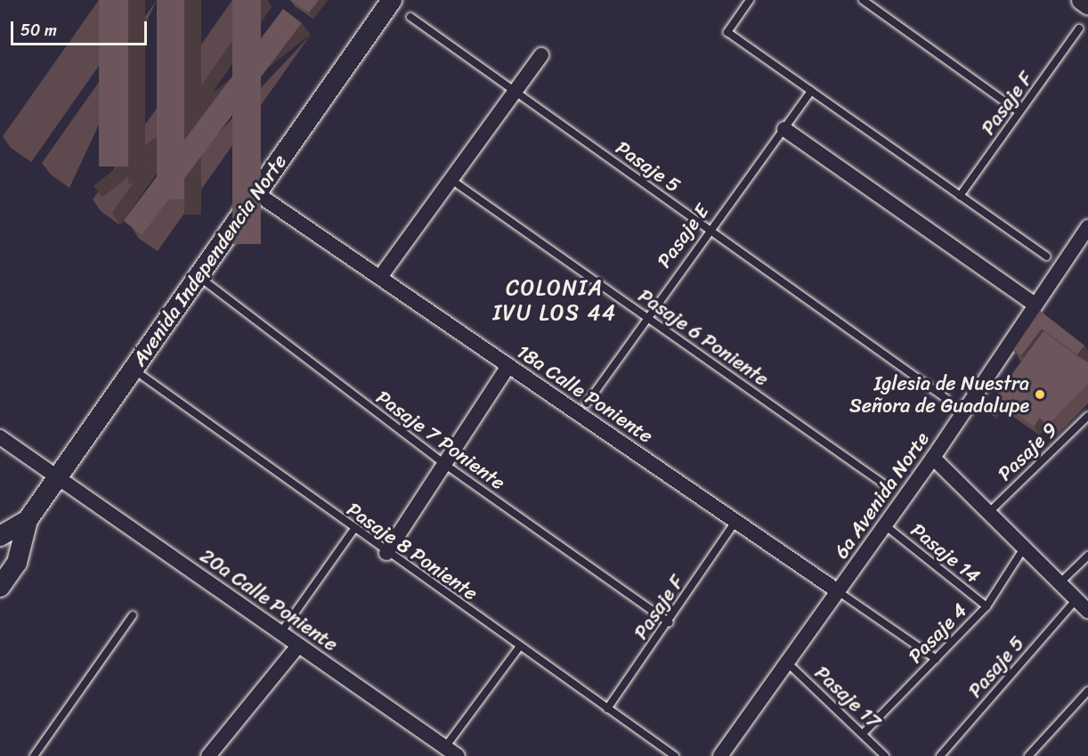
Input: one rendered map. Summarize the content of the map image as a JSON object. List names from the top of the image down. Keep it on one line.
{"streets":{"street":["Avenida Independencia Norte","18a Calle Poniente","6a Avenida Norte","20a Calle Poniente"],"lane":["Pasaje F","Pasaje 5","Pasaje E","Pasaje 6 Poniente","Pasaje 7 Poniente","Pasaje 9","Pasaje 8 Poniente","Pasaje 14","Pasaje 4","Pasaje 17"]},"crossings":[["Pasaje F","18a Calle Poniente"],["Pasaje F","Pasaje 7 Poniente"],["Pasaje F","Pasaje 8 Poniente"],["Pasaje 5","Pasaje E"],["Pasaje E","Pasaje 6 Poniente"],["Avenida Independencia Norte","18a Calle Poniente"],["Avenida Independencia Norte","Pasaje 7 Poniente"],["Avenida Independencia Norte","Pasaje 8 Poniente"],["Avenida Independencia Norte","20a Calle Poniente"],["18a Calle Poniente","6a Avenida Norte"],["6a Avenida Norte","Pasaje 14"],["6a Avenida Norte","Pasaje 17"],["Pasaje 14","Pasaje 4"],["Pasaje 4","Pasaje 17"]],"districts":["COLONIA IVU LOS 44"],"places":["Iglesia de Nuestra Señora de Guadalupe"],"scale_bar":"50 m"}
